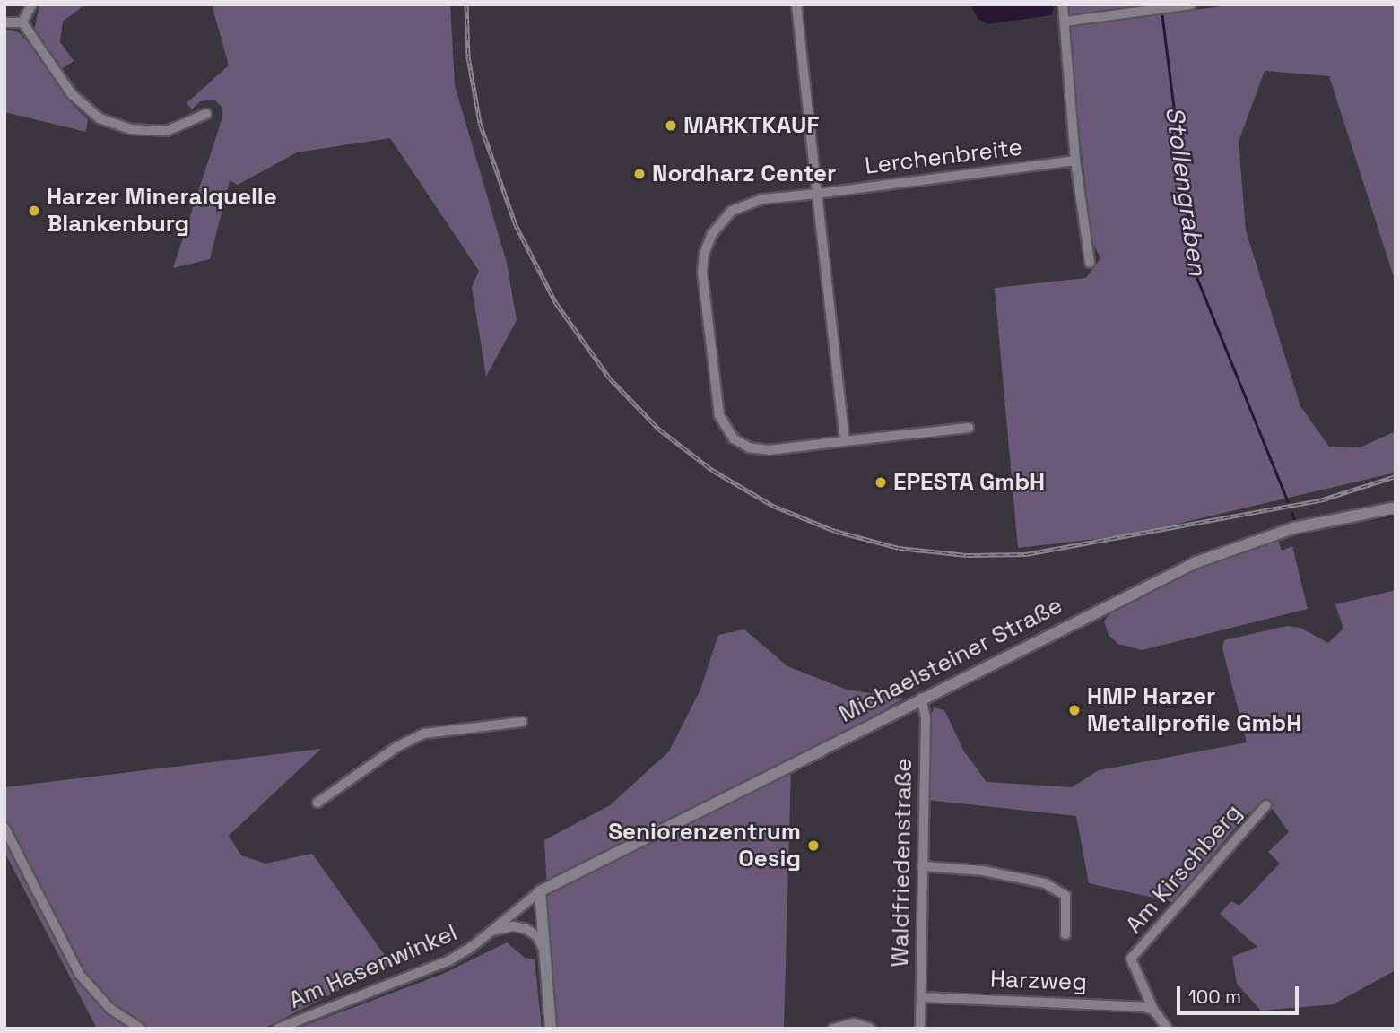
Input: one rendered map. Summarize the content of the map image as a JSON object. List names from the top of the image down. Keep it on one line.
{"streets":{"street":["Lerchenbreite","Michaelsteiner Straße","Waldfriedenstraße","Am Kirschberg","Am Hasenwinkel","Harzweg"]},"crossings":[["Michaelsteiner Straße","Waldfriedenstraße"],["Michaelsteiner Straße","Am Hasenwinkel"],["Waldfriedenstraße","Harzweg"],["Am Kirschberg","Harzweg"]],"water":["Stollengraben"],"places":["MARKTKAUF","Nordharz Center","Harzer Mineralquelle Blankenburg","EPESTA GmbH","HMP Harzer Metallprofile GmbH","Seniorenzentrum Oesig"],"scale_bar":"100 m"}
